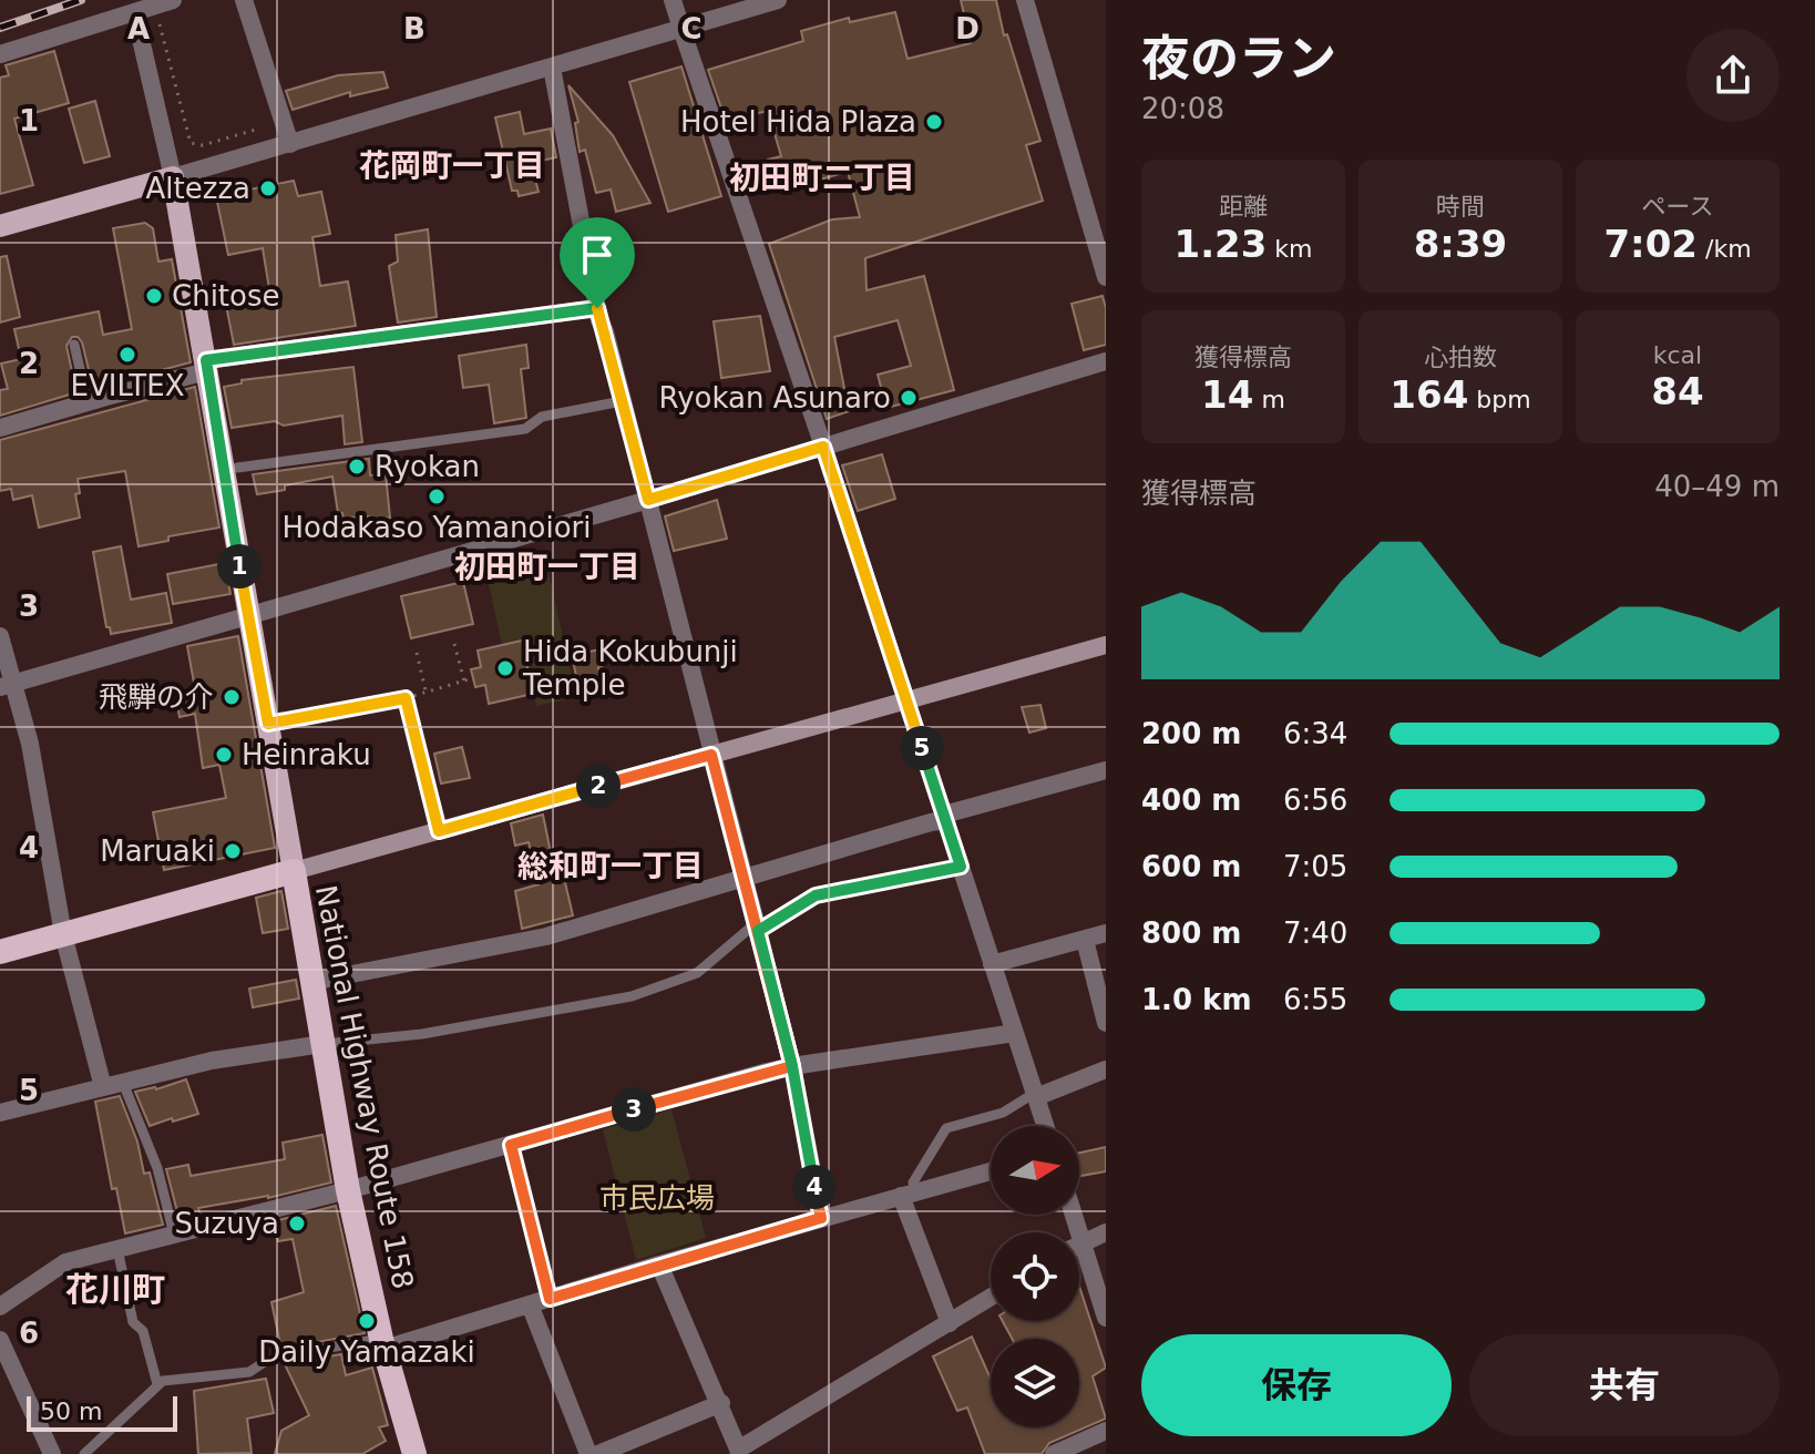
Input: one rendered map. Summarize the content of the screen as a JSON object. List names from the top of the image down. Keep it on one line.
{"streets":{"highway":["National Highway Route 158"]},"districts":["花岡町一丁目","初田町二丁目","初田町一丁目","総和町一丁目","花川町"],"parks":["市民広場"],"places":["Hotel Hida Plaza","Altezza","Chitose","EVILTEX","Ryokan Asunaro","Ryokan","Hodakaso Yamanoiori","Hida Kokubunji Temple","飛騨の介","Heinraku","Maruaki","Suzuya","Daily Yamazaki"],"scale_bar":"50 m","north":"right","page":{"heading":["夜のラン","20:08"],"stats":[["距離","1.23 km"],["時間","8:39"],["ペース","7:02 /km"],["獲得標高","14 m"],["心拍数","164 bpm"],["kcal","84"]],"chart":["獲得標高","40–49 m"],"pins":["1","5","2","3","4"],"list":[{"name":"200 m","note":"6:34"},{"name":"400 m","note":"6:56"},{"name":"600 m","note":"7:05"},{"name":"800 m","note":"7:40"},{"name":"1.0 km","note":"6:55"}],"buttons":["保存","共有"],"scale":"50 m"},"grid":{"columns":["A","B","C","D"],"rows":["1","2","3","4","5","6"]}}
